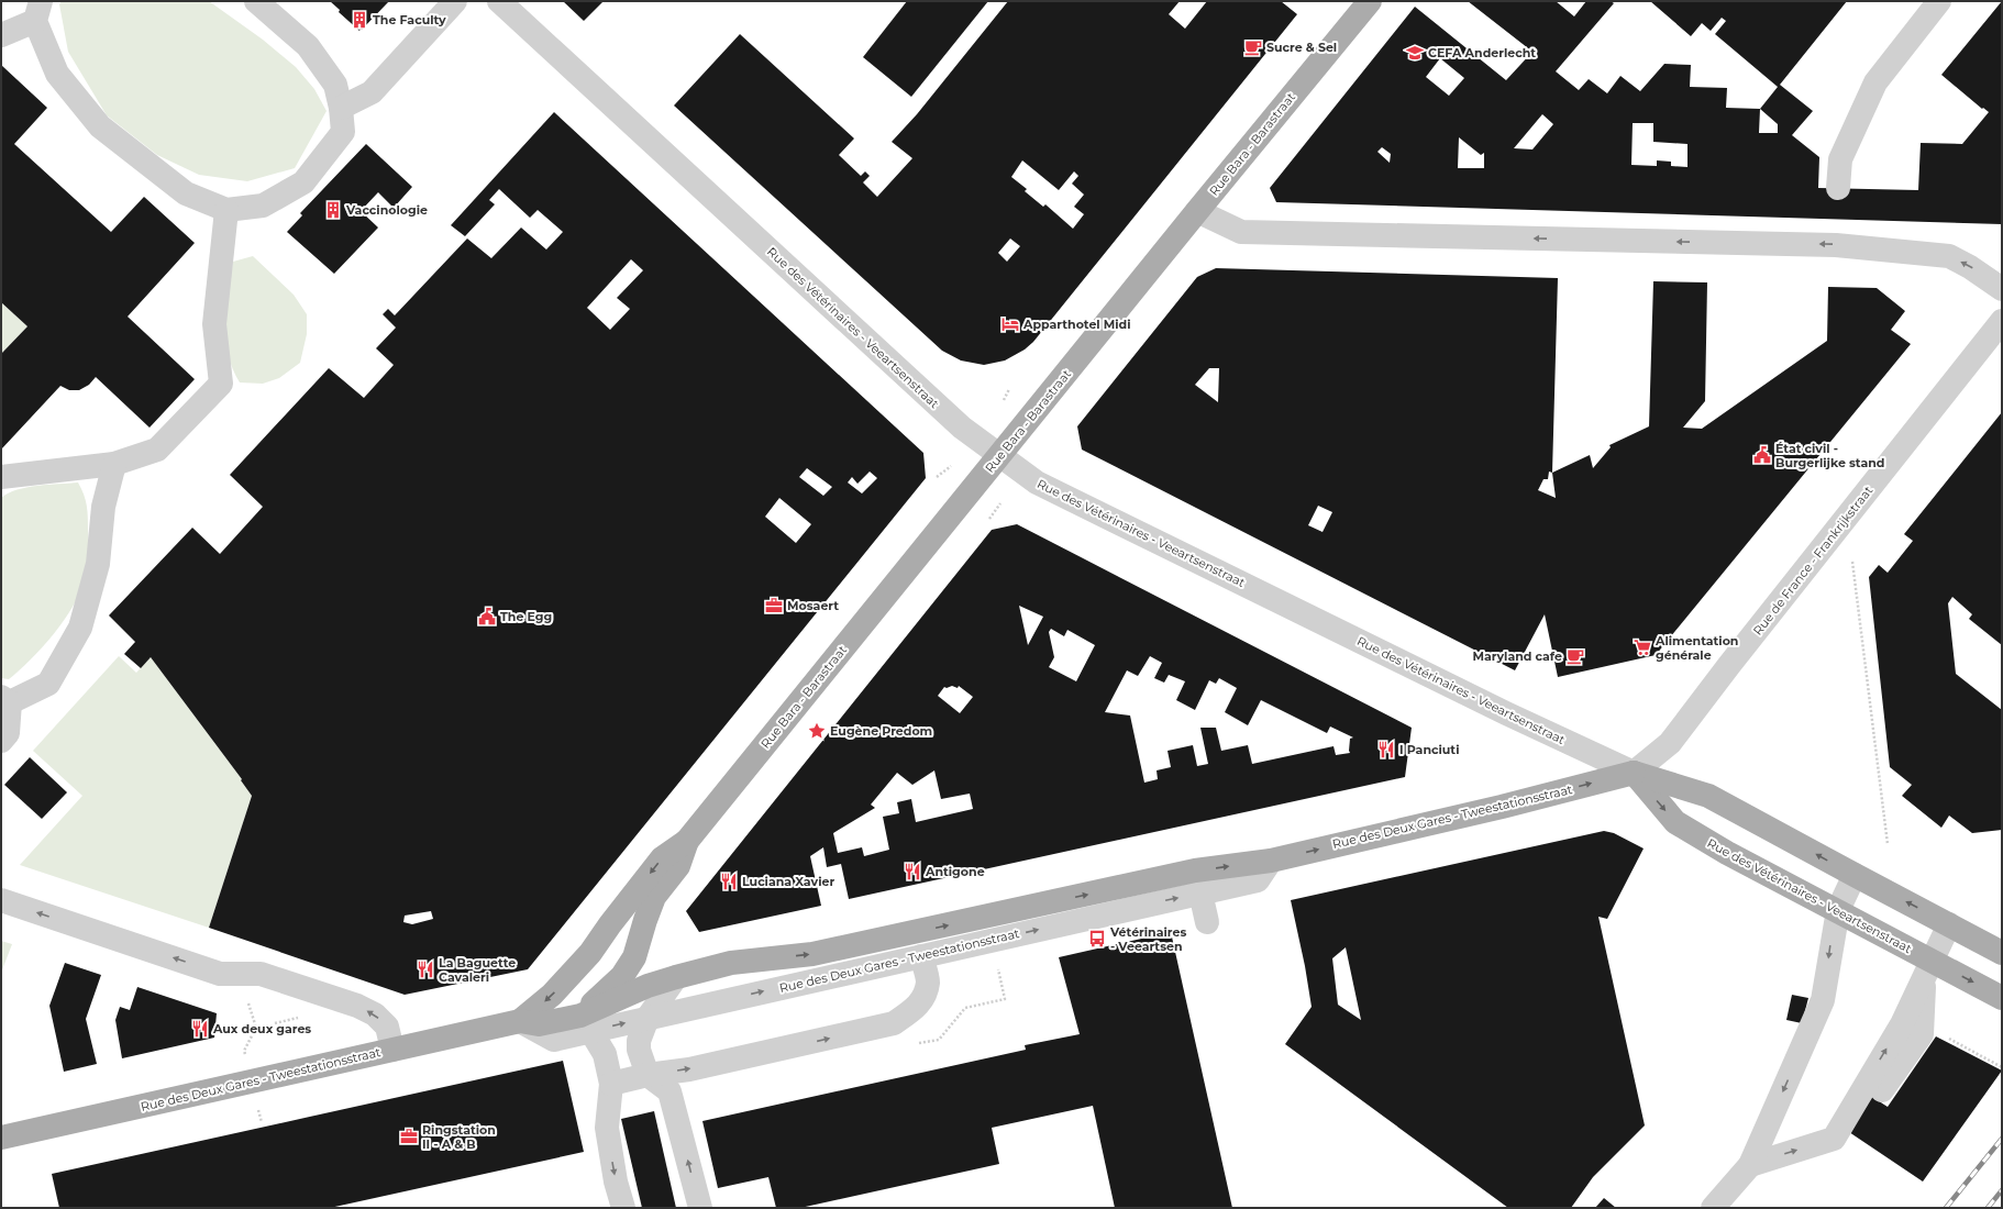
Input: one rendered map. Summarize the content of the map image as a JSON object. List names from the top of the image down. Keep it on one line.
{"streets":{"main road":["Rue Bara - Barastraat","Rue des Vétérinaires - Veeartsenstraat","Rue des Deux Gares - Tweestationsstraat"],"street":["Rue de France - Frankrijkstraat"]},"crossings":[["Rue Bara - Barastraat","Rue des Vétérinaires - Veeartsenstraat"],["Rue Bara - Barastraat","Rue des Deux Gares - Tweestationsstraat"],["Rue des Vétérinaires - Veeartsenstraat","Rue de France - Frankrijkstraat"],["Rue des Vétérinaires - Veeartsenstraat","Rue des Deux Gares - Tweestationsstraat"],["Rue de France - Frankrijkstraat","Rue des Deux Gares - Tweestationsstraat"]],"one_way":["Rue des Deux Gares - Tweestationsstraat"],"places":{"building":["The Faculty","Vaccinologie"],"cafe":["Sucre & Sel","Maryland cafe"],"school or university":["CEFA Anderlecht"],"hotel":["Apparthotel Midi"],"public building":["État civil - Burgerlijke stand","The Egg"],"office":["Mosaert","Ringstation II - A & B"],"supermarket":["Alimentation générale"],"place":["Eugène Predom"],"restaurant":["I Panciuti","Antigone","Luciana Xavier","La Baguette Cavaleri","Aux deux gares"],"bus stop":["Vétérinaires - Veeartsen"]}}
